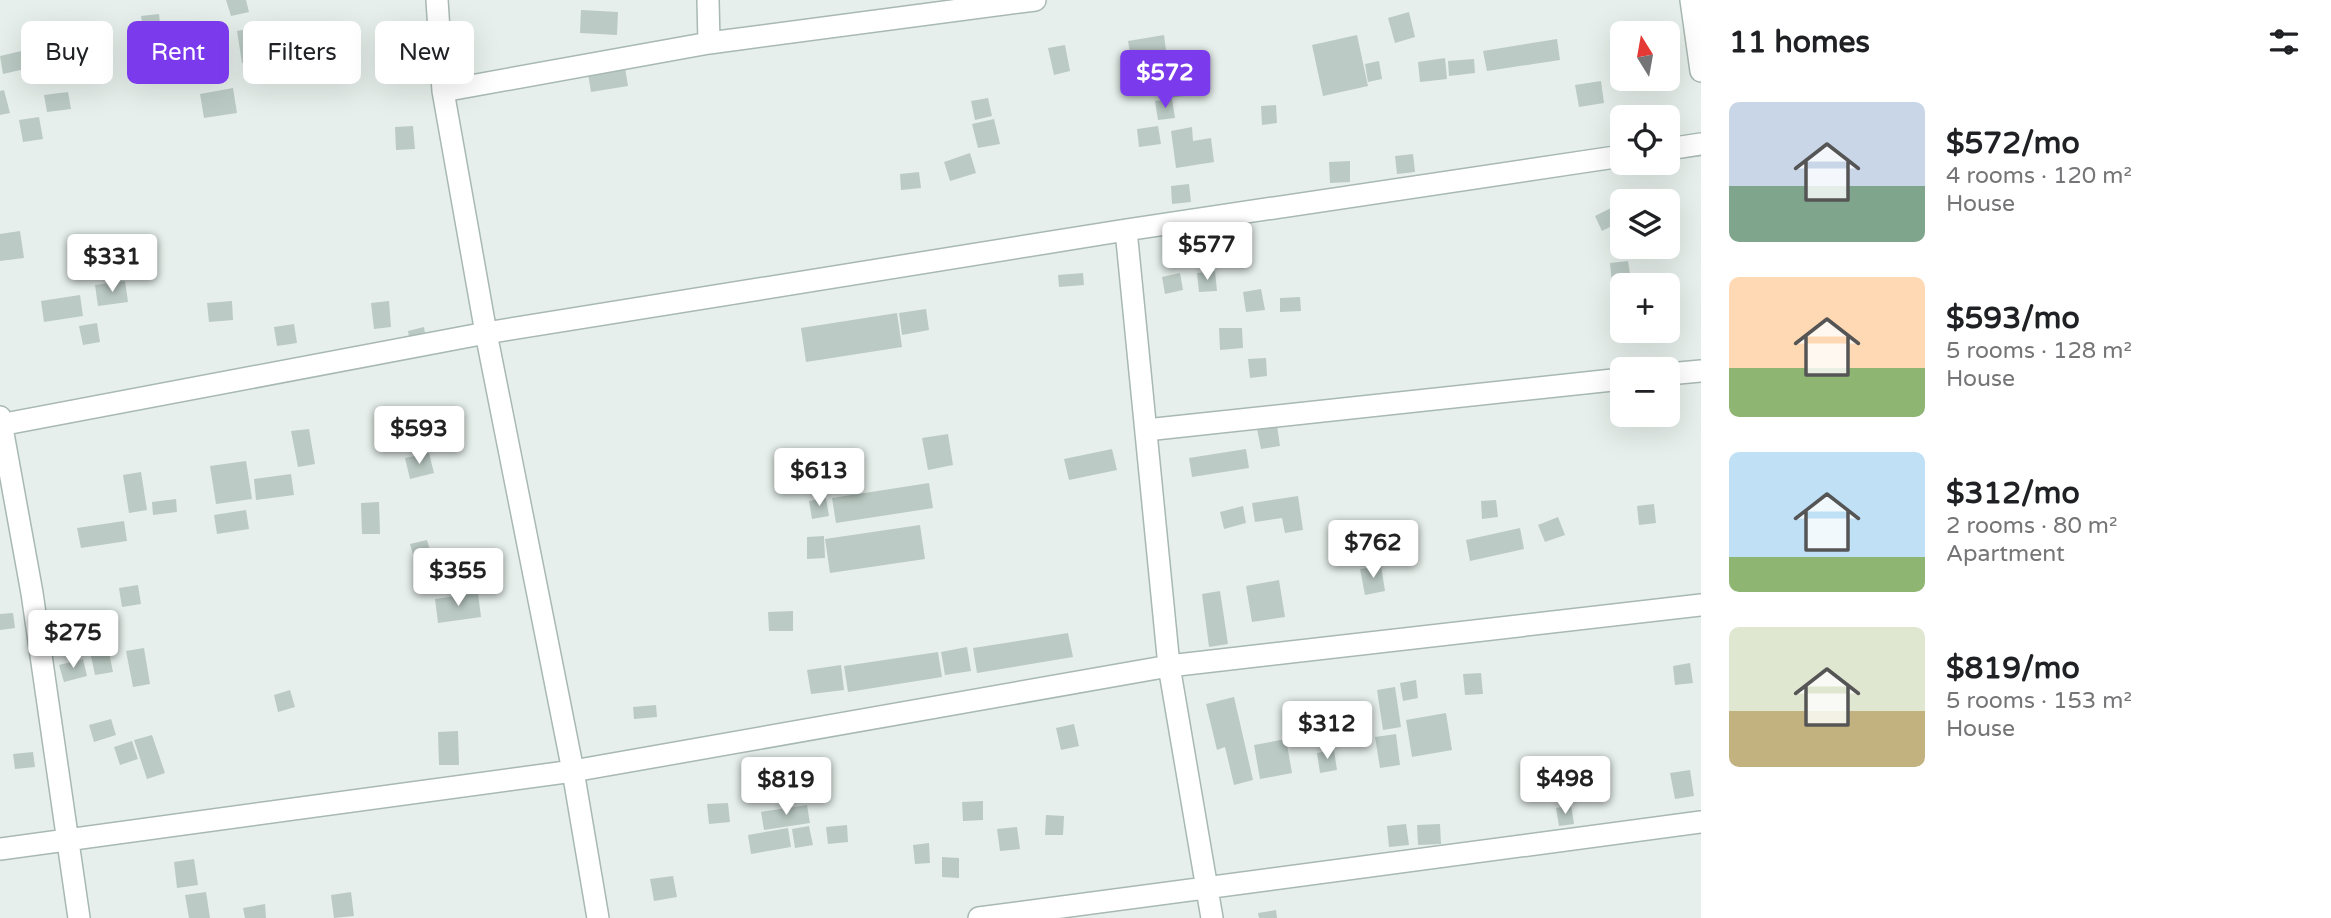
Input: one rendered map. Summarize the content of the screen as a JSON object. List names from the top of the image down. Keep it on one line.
{"north":"top","page":{"heading":"11 homes","map_buttons":["+","−"],"chip":["Buy","Rent","Filters","New"],"price":["$572","$577","$331","$593","$613","$762","$355","$275","$312","$498","$819"],"list":[{"name":"$572/mo","note":"4 rooms · 120 m² · House"},{"name":"$593/mo","note":"5 rooms · 128 m² · House"},{"name":"$312/mo","note":"2 rooms · 80 m² · Apartment"},{"name":"$819/mo","note":"5 rooms · 153 m² · House"}]}}
